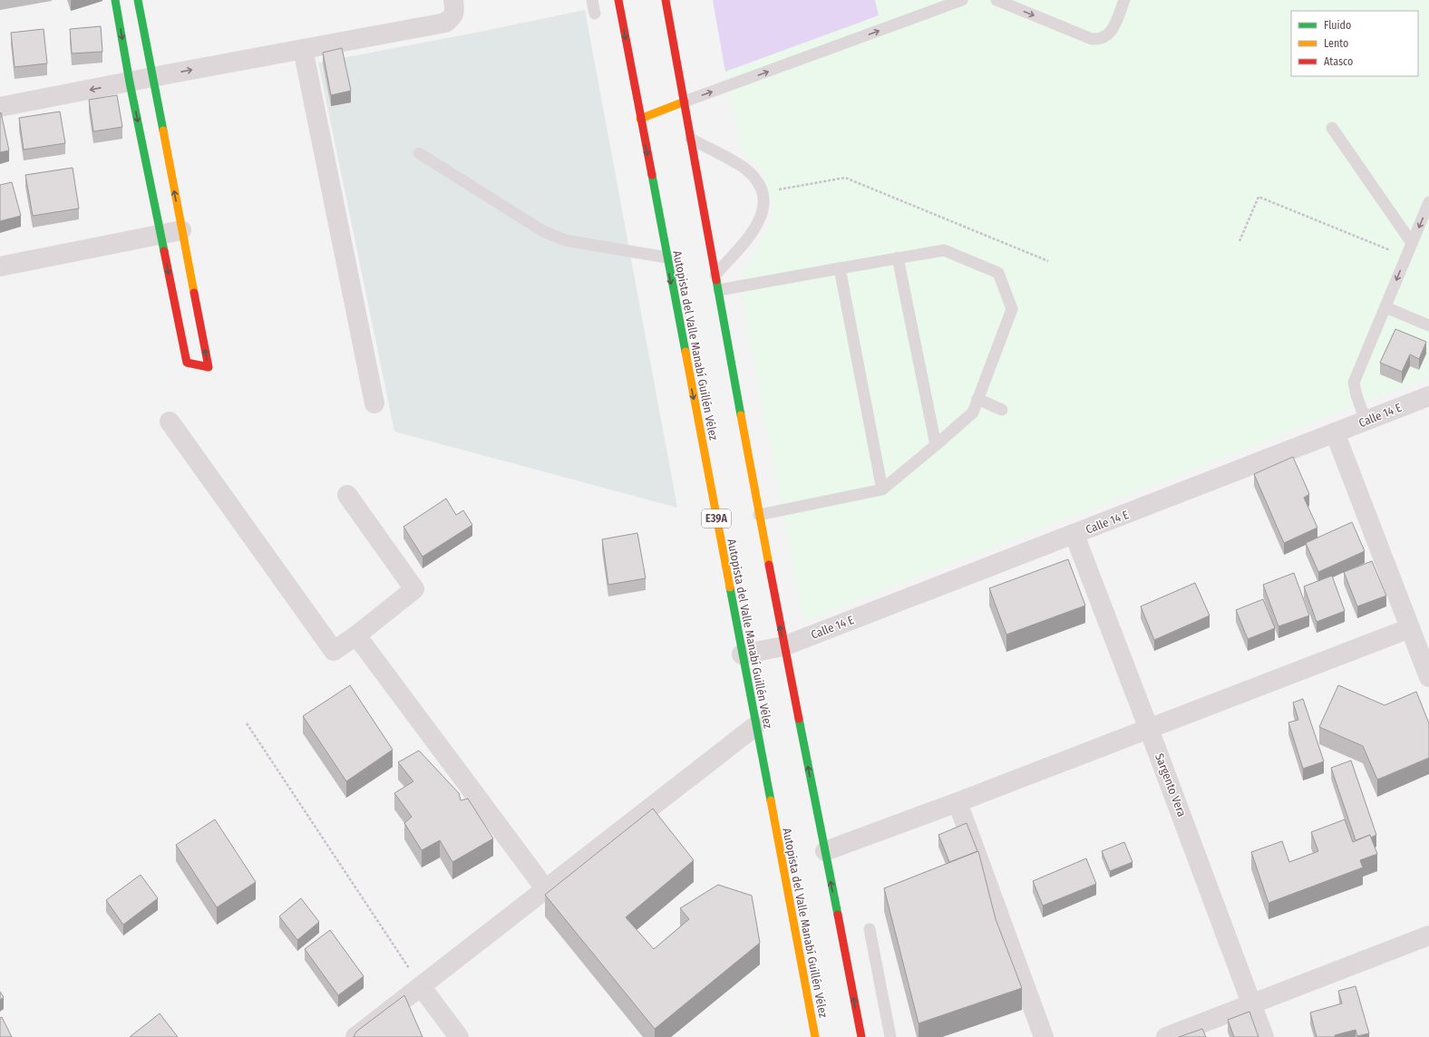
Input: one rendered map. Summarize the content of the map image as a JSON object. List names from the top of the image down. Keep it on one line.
{"streets":{"main road":["Autopista del Valle Manabí Guillén Vélez","E39A"],"street":["Calle 14 E","Sargento Vera"]},"crossings":[["Autopista del Valle Manabí Guillén Vélez","Calle 14 E"],["Calle 14 E","Sargento Vera"]],"legend":["Fluido","Lento","Atasco"]}
